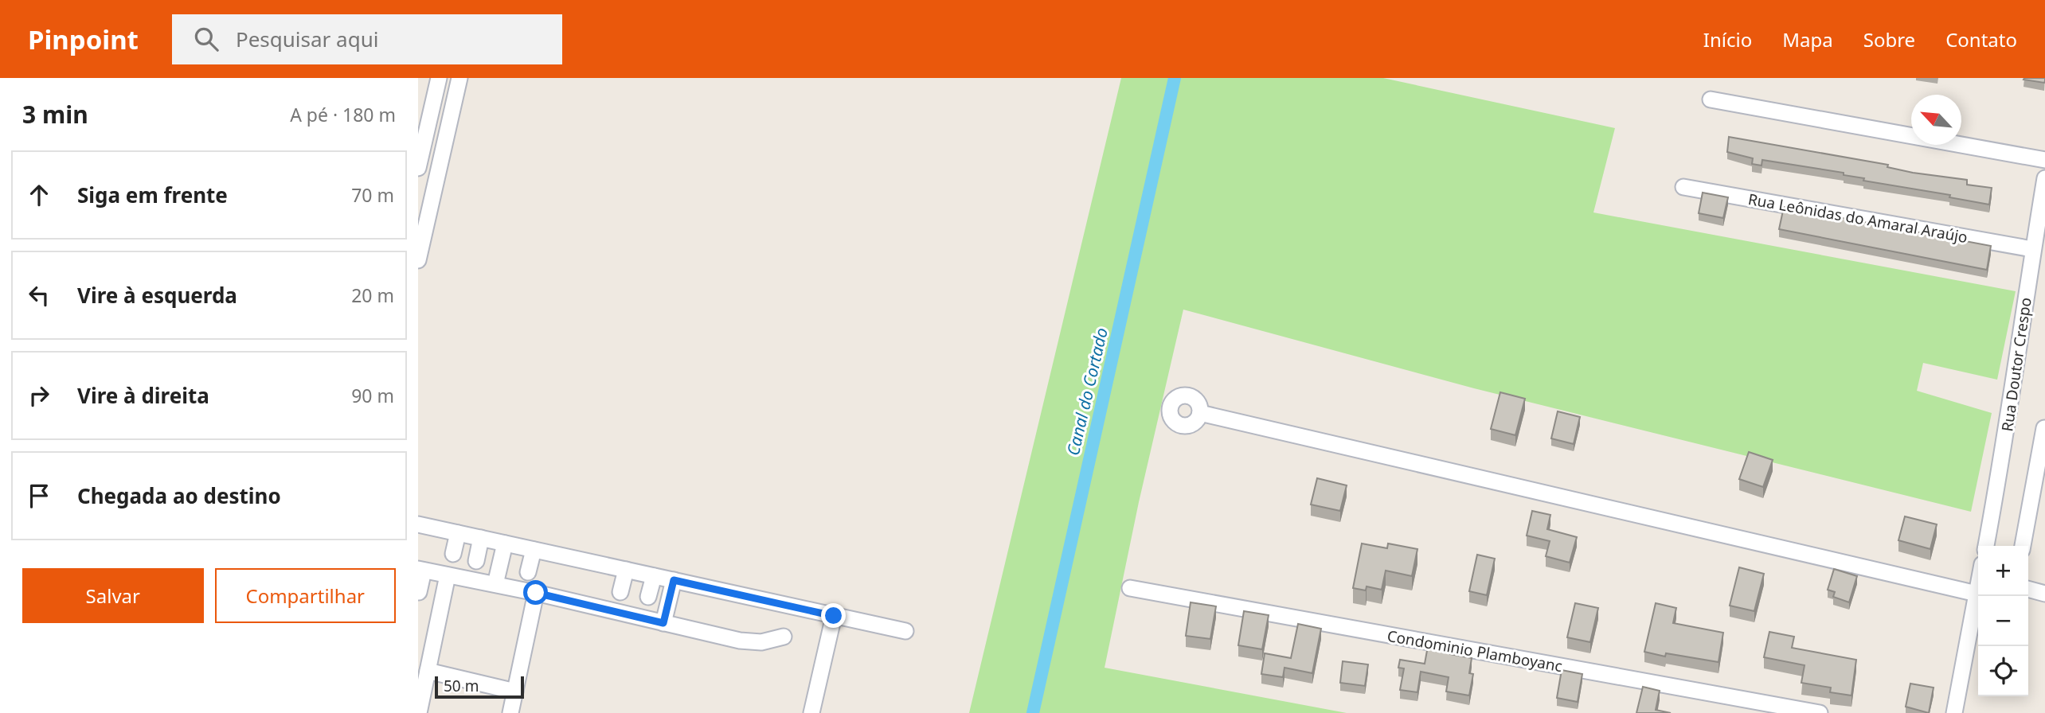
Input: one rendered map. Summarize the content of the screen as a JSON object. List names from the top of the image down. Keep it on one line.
{"streets":{"street":["Rua Leônidas do Amaral Araújo","Rua Doutor Crespo","Condominio Plamboyanc"]},"crossings":[["Rua Leônidas do Amaral Araújo","Rua Doutor Crespo"]],"water":["Canal do Cortado"],"scale_bar":"50 m","north":"top left","page":{"header":"Pinpoint","search":"Pesquisar aqui","nav":["Início","Mapa","Sobre","Contato"],"heading":["3 min","A pé · 180 m"],"list":[["Siga em frente","70 m"],["Vire à esquerda","20 m"],["Vire à direita","90 m"],"Chegada ao destino"],"map_buttons":["+","−"],"buttons":["Salvar","Compartilhar"],"scale":"50 m"}}
